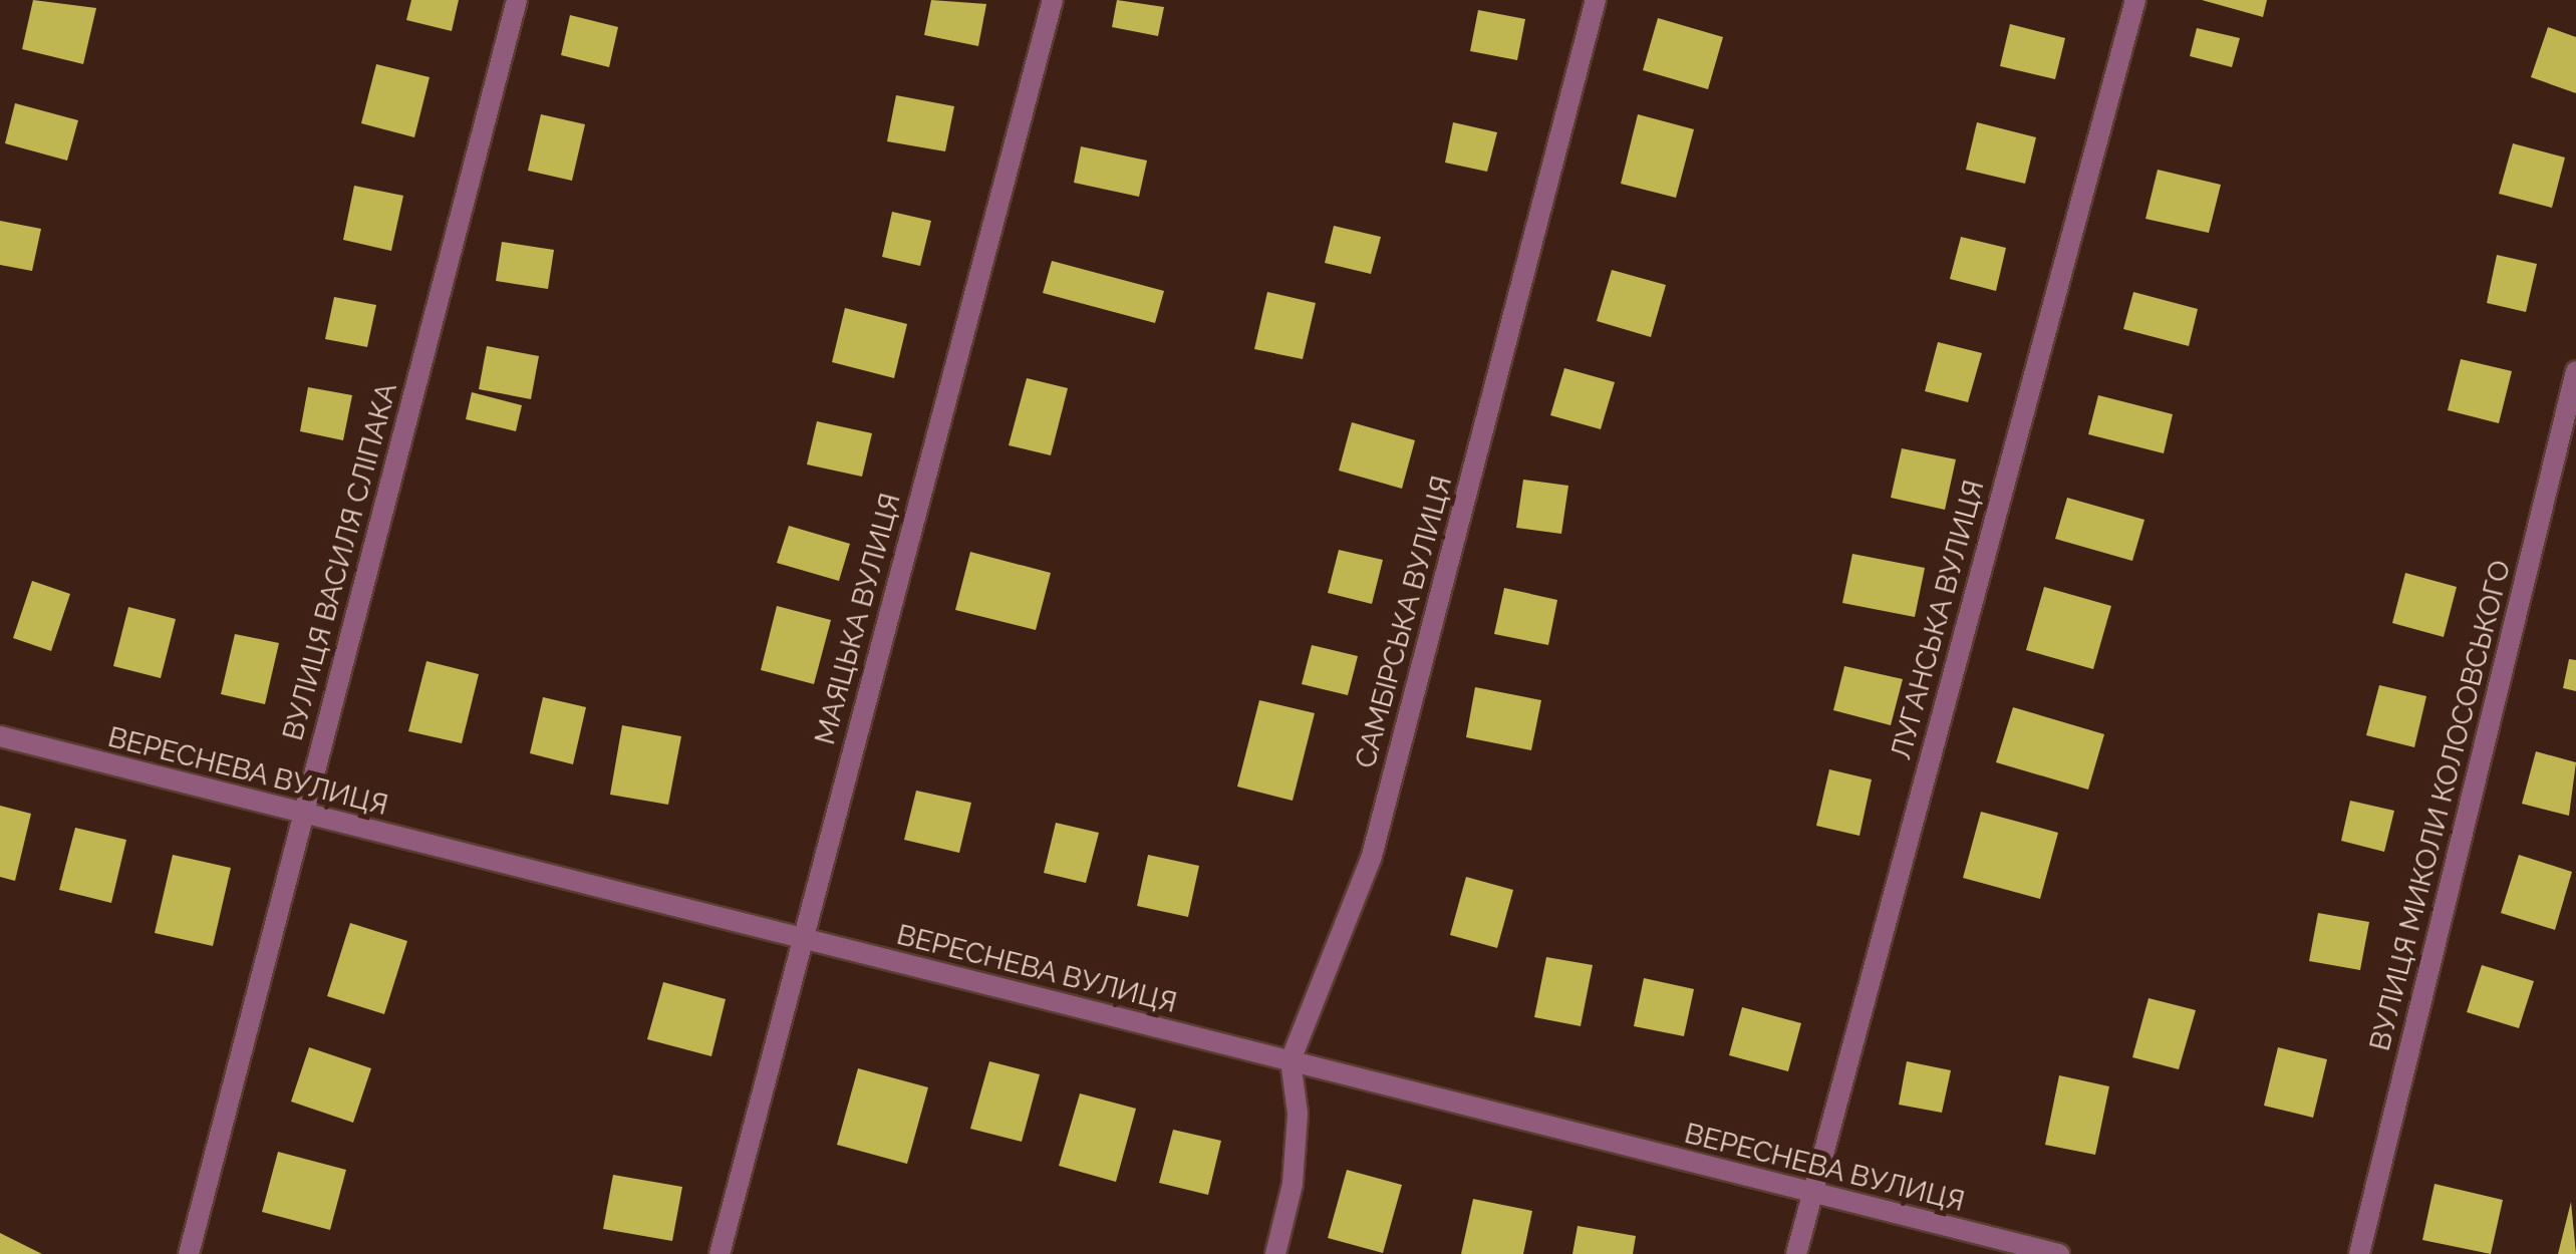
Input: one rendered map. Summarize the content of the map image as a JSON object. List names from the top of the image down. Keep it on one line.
{"streets":{"street":["ВУЛИЦЯ ВАСИЛЯ СЛІПАКА","МАЯЦЬКА ВУЛИЦЯ","ЛУГАНСЬКА ВУЛИЦЯ","САМБІРСЬКА ВУЛИЦЯ","ВЕРЕСНЕВА ВУЛИЦЯ","ВУЛИЦЯ МИКОЛИ КОЛОСОВСЬКОГО"]},"crossings":[["ВУЛИЦЯ ВАСИЛЯ СЛІПАКА","ВЕРЕСНЕВА ВУЛИЦЯ"],["МАЯЦЬКА ВУЛИЦЯ","ВЕРЕСНЕВА ВУЛИЦЯ"],["ЛУГАНСЬКА ВУЛИЦЯ","ВЕРЕСНЕВА ВУЛИЦЯ"],["САМБІРСЬКА ВУЛИЦЯ","ВЕРЕСНЕВА ВУЛИЦЯ"]]}
